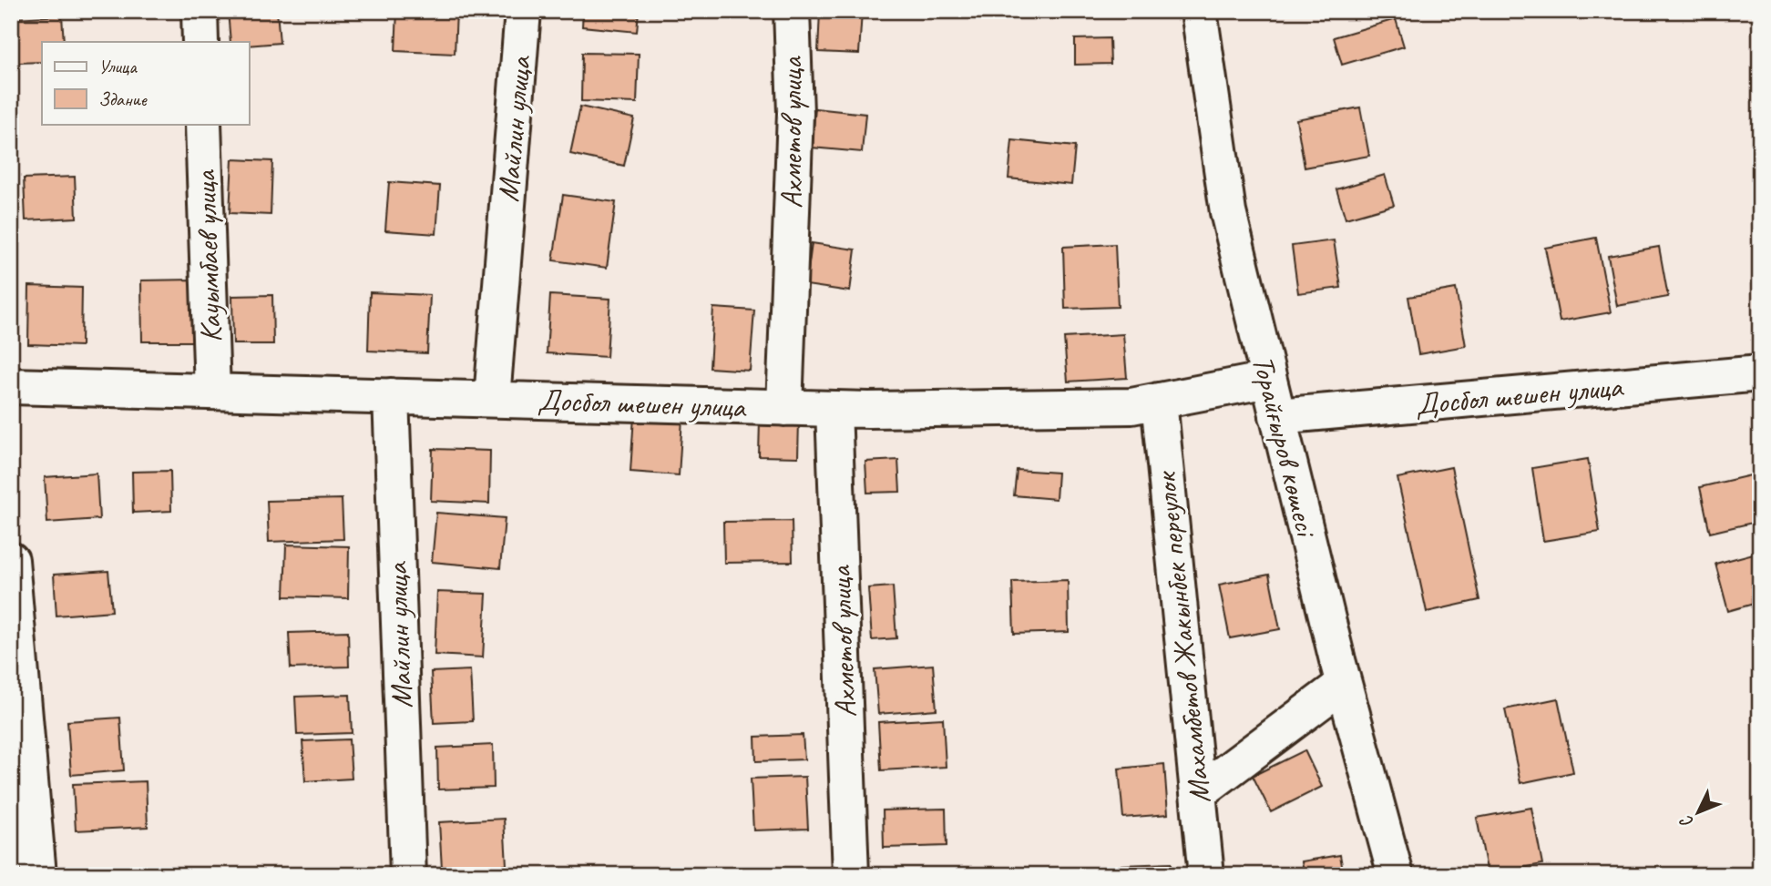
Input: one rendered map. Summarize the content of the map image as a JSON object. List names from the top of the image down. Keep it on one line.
{"streets":{"street":["Майлин улица","Ахметов улица","Кауымбаев улица","Досбол шешен улица","Торайғыров көшесі","Махамбетов Жакынбек переулок"]},"crossings":[["Майлин улица","Досбол шешен улица"],["Ахметов улица","Досбол шешен улица"],["Кауымбаев улица","Досбол шешен улица"],["Досбол шешен улица","Торайғыров көшесі"],["Досбол шешен улица","Махамбетов Жакынбек переулок"]],"legend":["Улица","Здание"],"north":"bottom left"}
